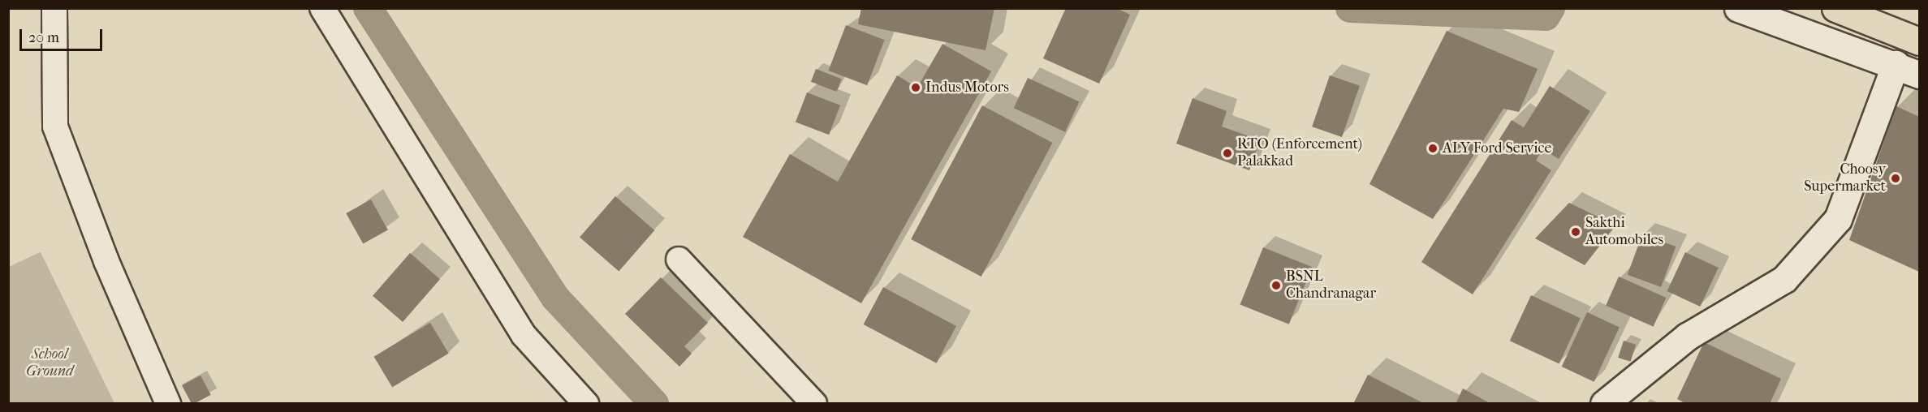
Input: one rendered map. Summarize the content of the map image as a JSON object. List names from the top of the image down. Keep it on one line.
{"parks":["School Ground"],"places":["Indus Motors","ALY Ford Service","RTO (Enforcement) Palakkad","Choosy Supermarket","Sakthi Automobiles","BSNL Chandranagar"],"scale_bar":"20 m"}
